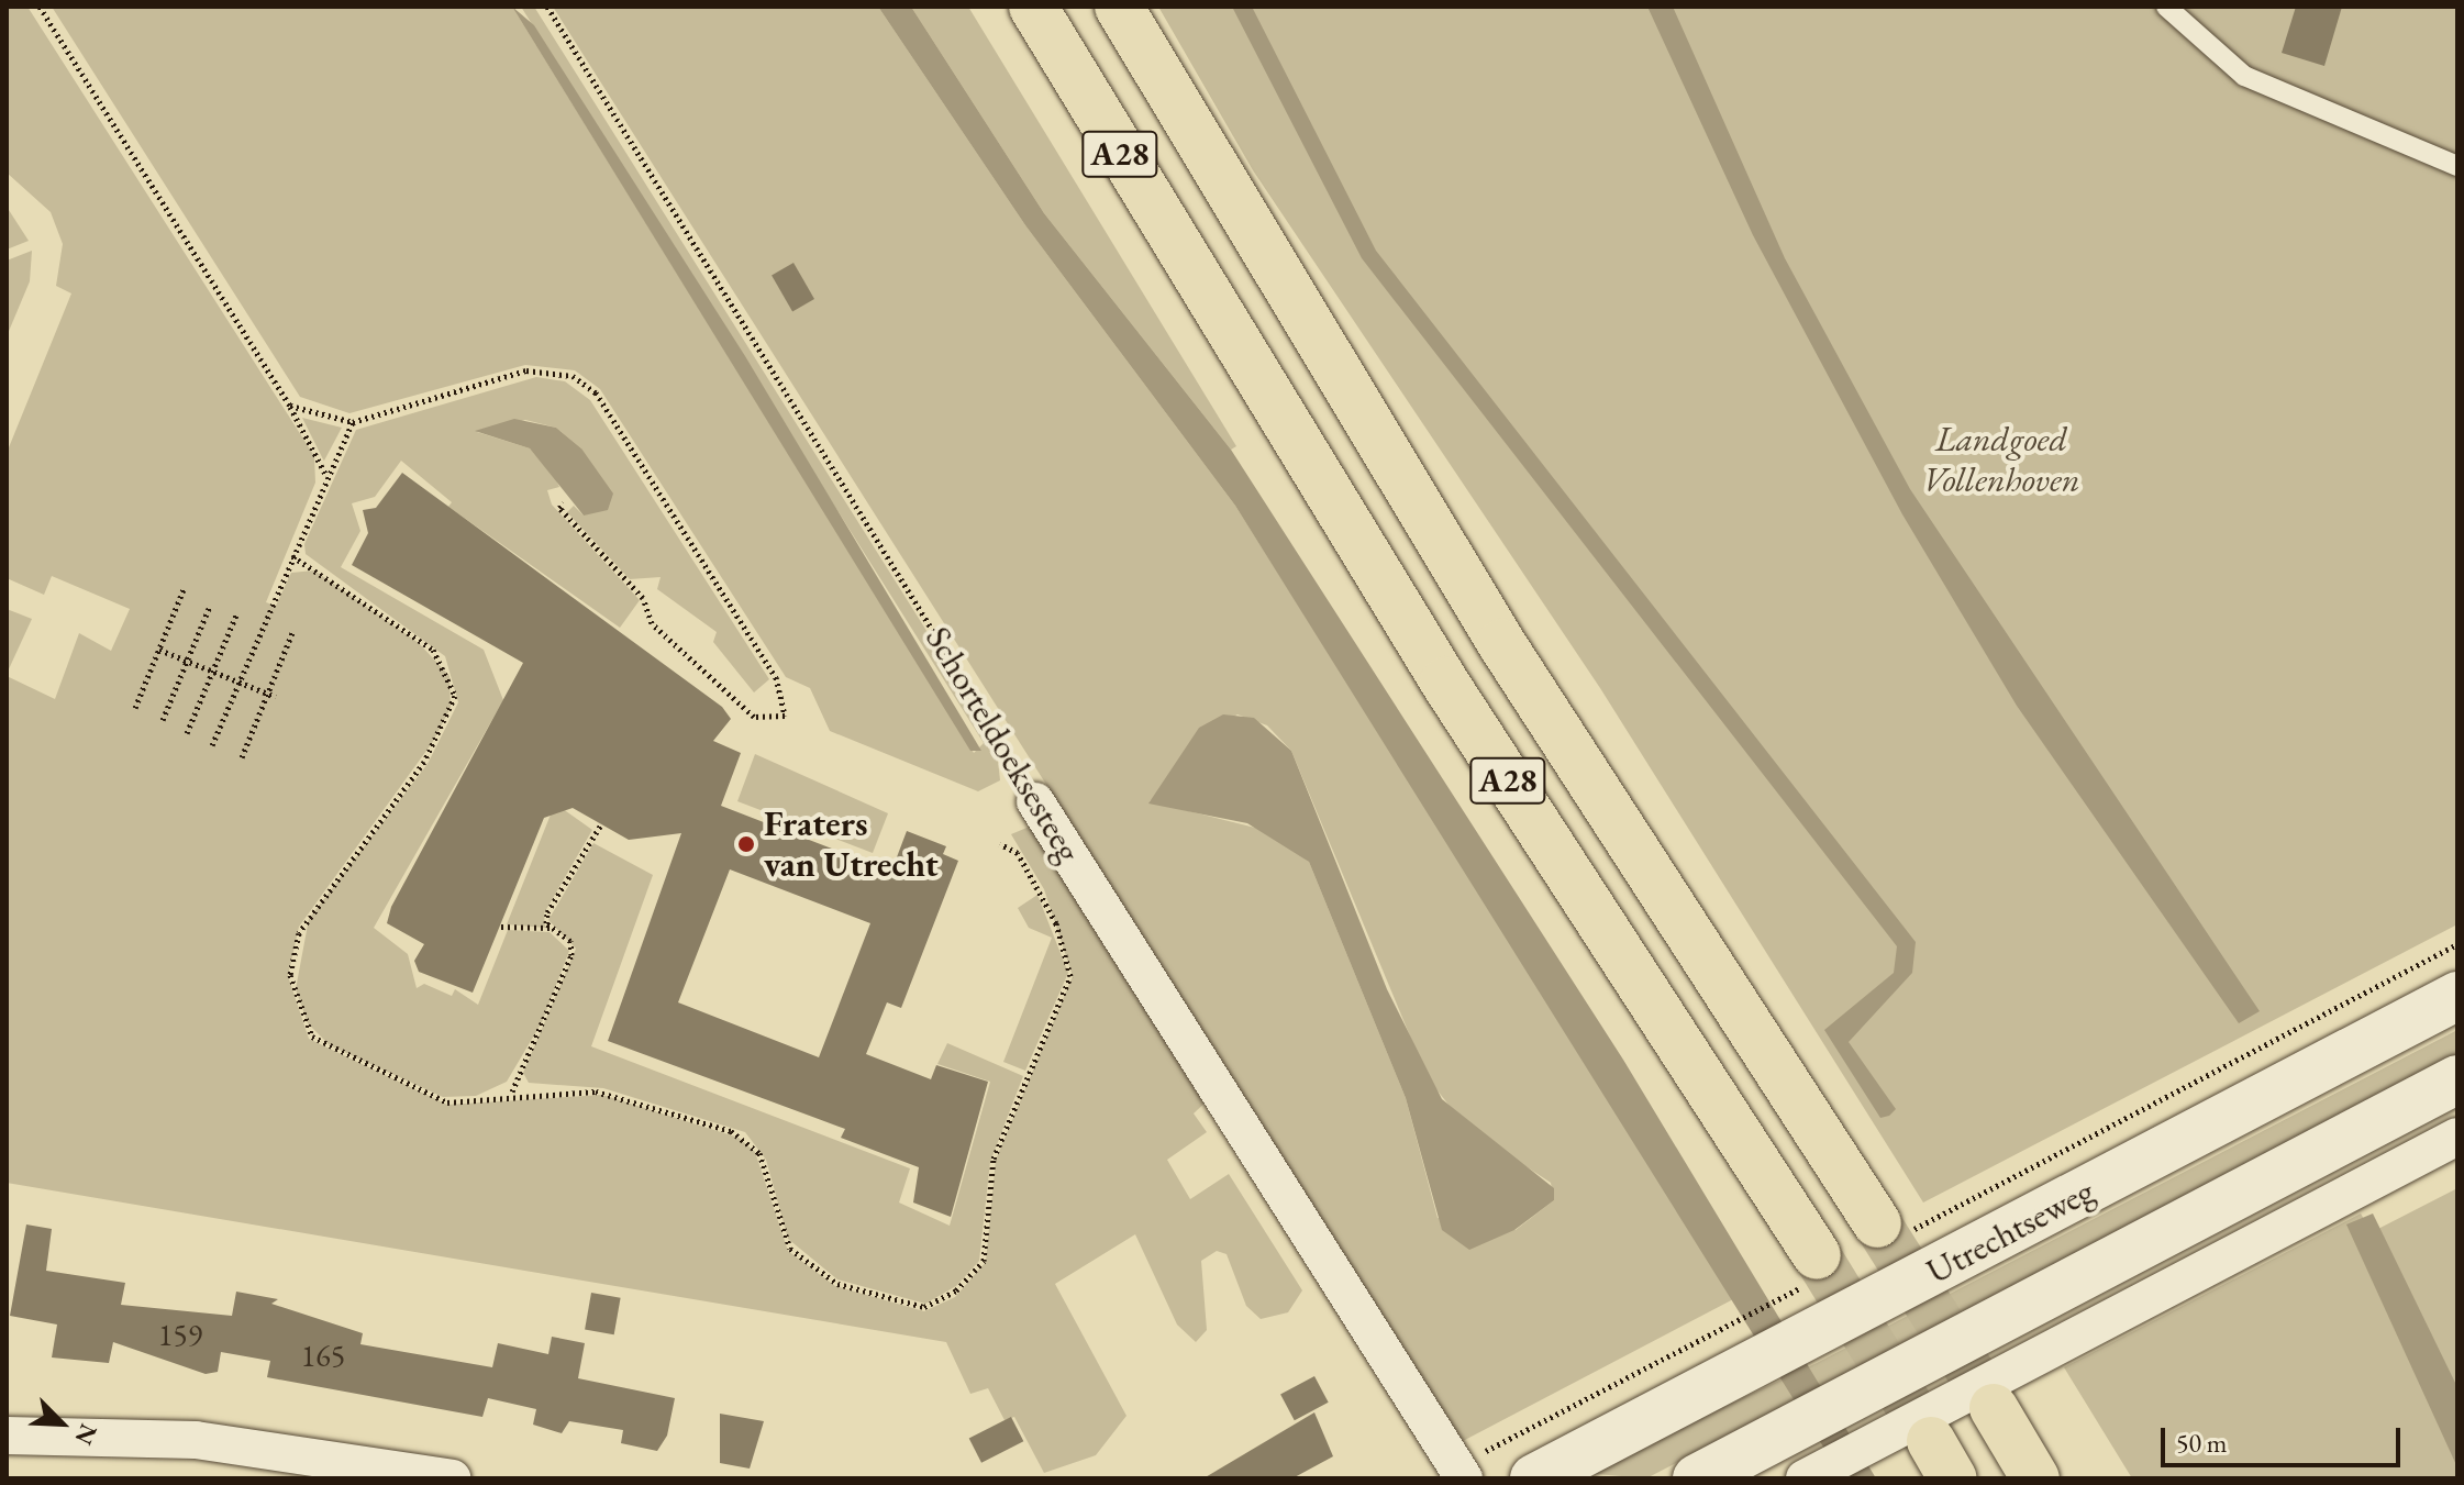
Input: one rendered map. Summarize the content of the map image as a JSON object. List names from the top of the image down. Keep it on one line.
{"streets":{"highway":["A28"],"main road":["Utrechtseweg"],"street":["Schorteldoeksesteeg"]},"parks":["Landgoed Vollenhoven"],"places":["Fraters van Utrecht"],"house_numbers":["159","165"],"scale_bar":"50 m","north":"bottom right"}
